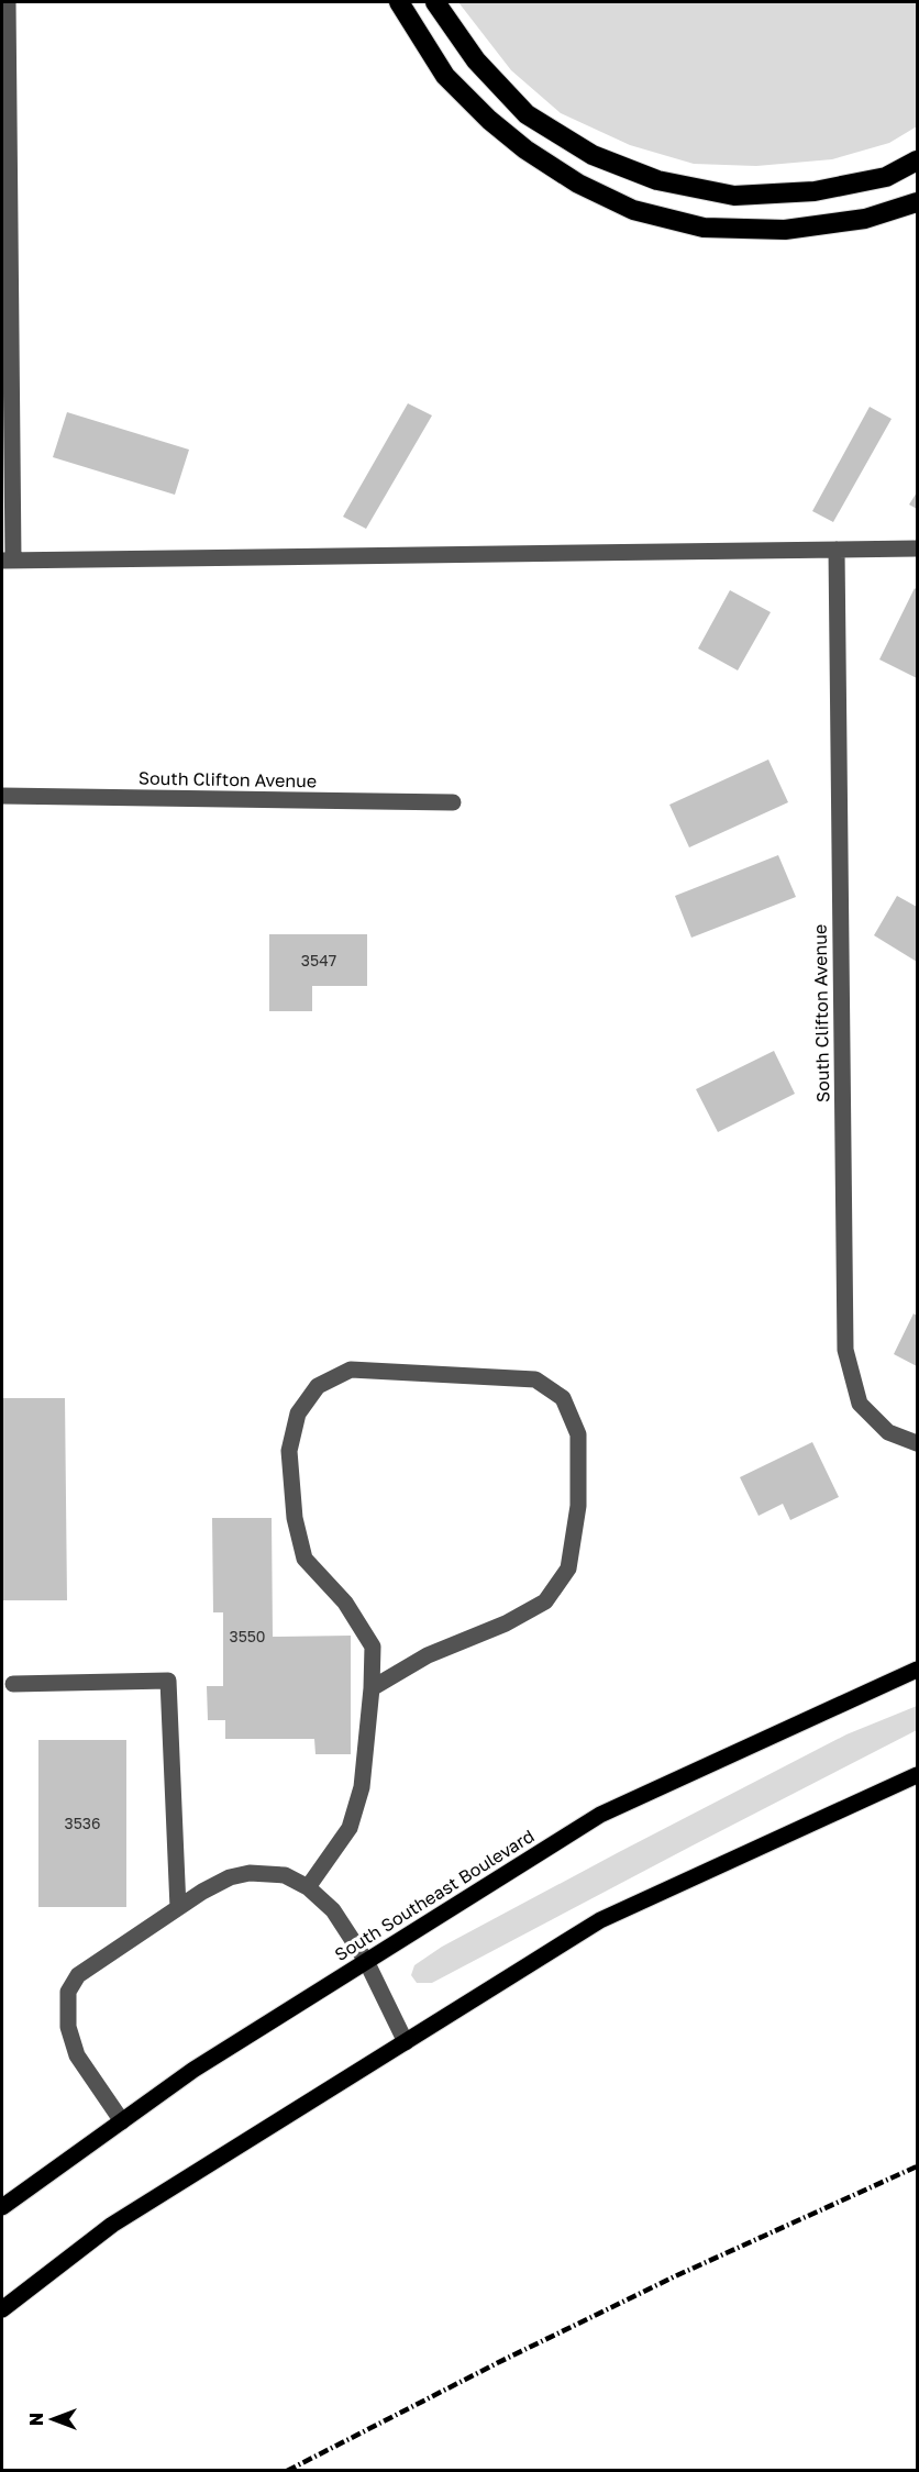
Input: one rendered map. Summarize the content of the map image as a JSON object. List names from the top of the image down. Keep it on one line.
{"streets":{"main road":["South Southeast Boulevard"],"street":["South Clifton Avenue"]},"house_numbers":["3547","3550","3536"],"north":"left"}
